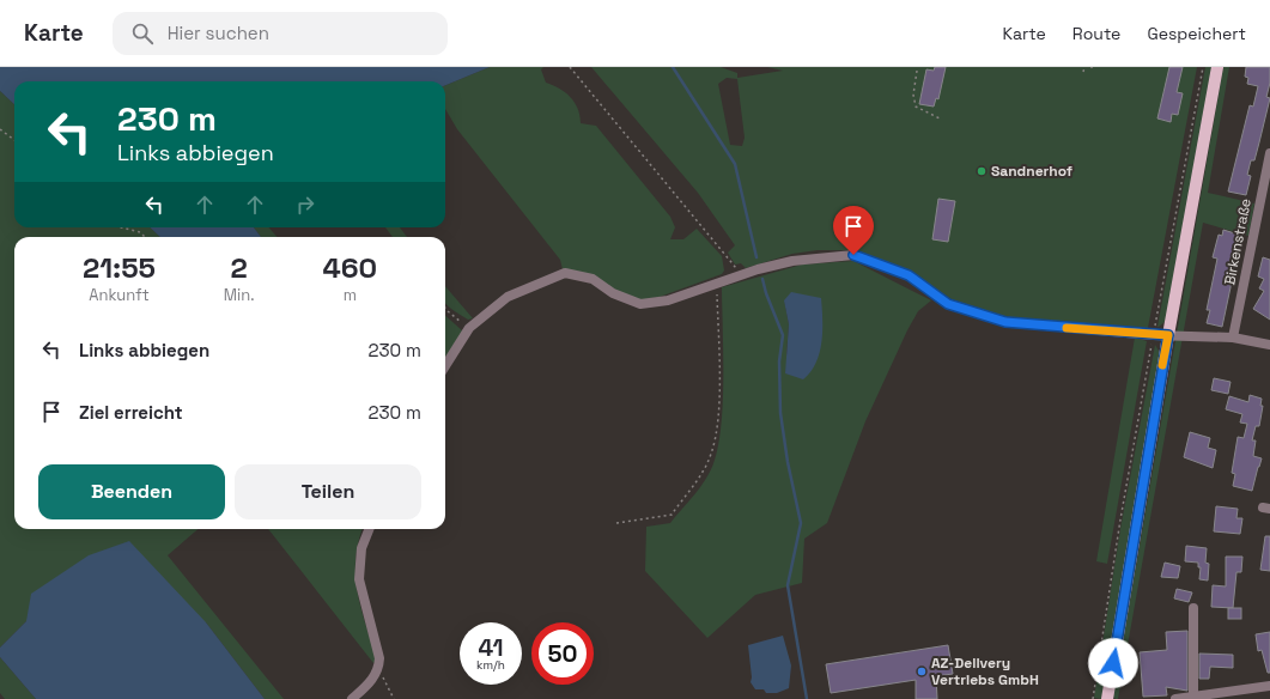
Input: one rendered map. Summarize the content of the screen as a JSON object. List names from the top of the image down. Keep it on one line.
{"streets":{"street":["Birkenstraße"]},"places":["Sandnerhof","AZ-Delivery Vertriebs GmbH"],"page":{"header":"Karte","search":"Hier suchen","nav":["Karte","Route","Gespeichert"],"turn":["230 m","Links abbiegen"],"eta":["21:55","Ankunft","2","Min.","460","m"],"list":[{"name":"Links abbiegen","value":"230 m"},{"name":"Ziel erreicht","value":"230 m"}],"buttons":["Beenden","Teilen"],"speed":"41 km/h","limit":"50"}}
